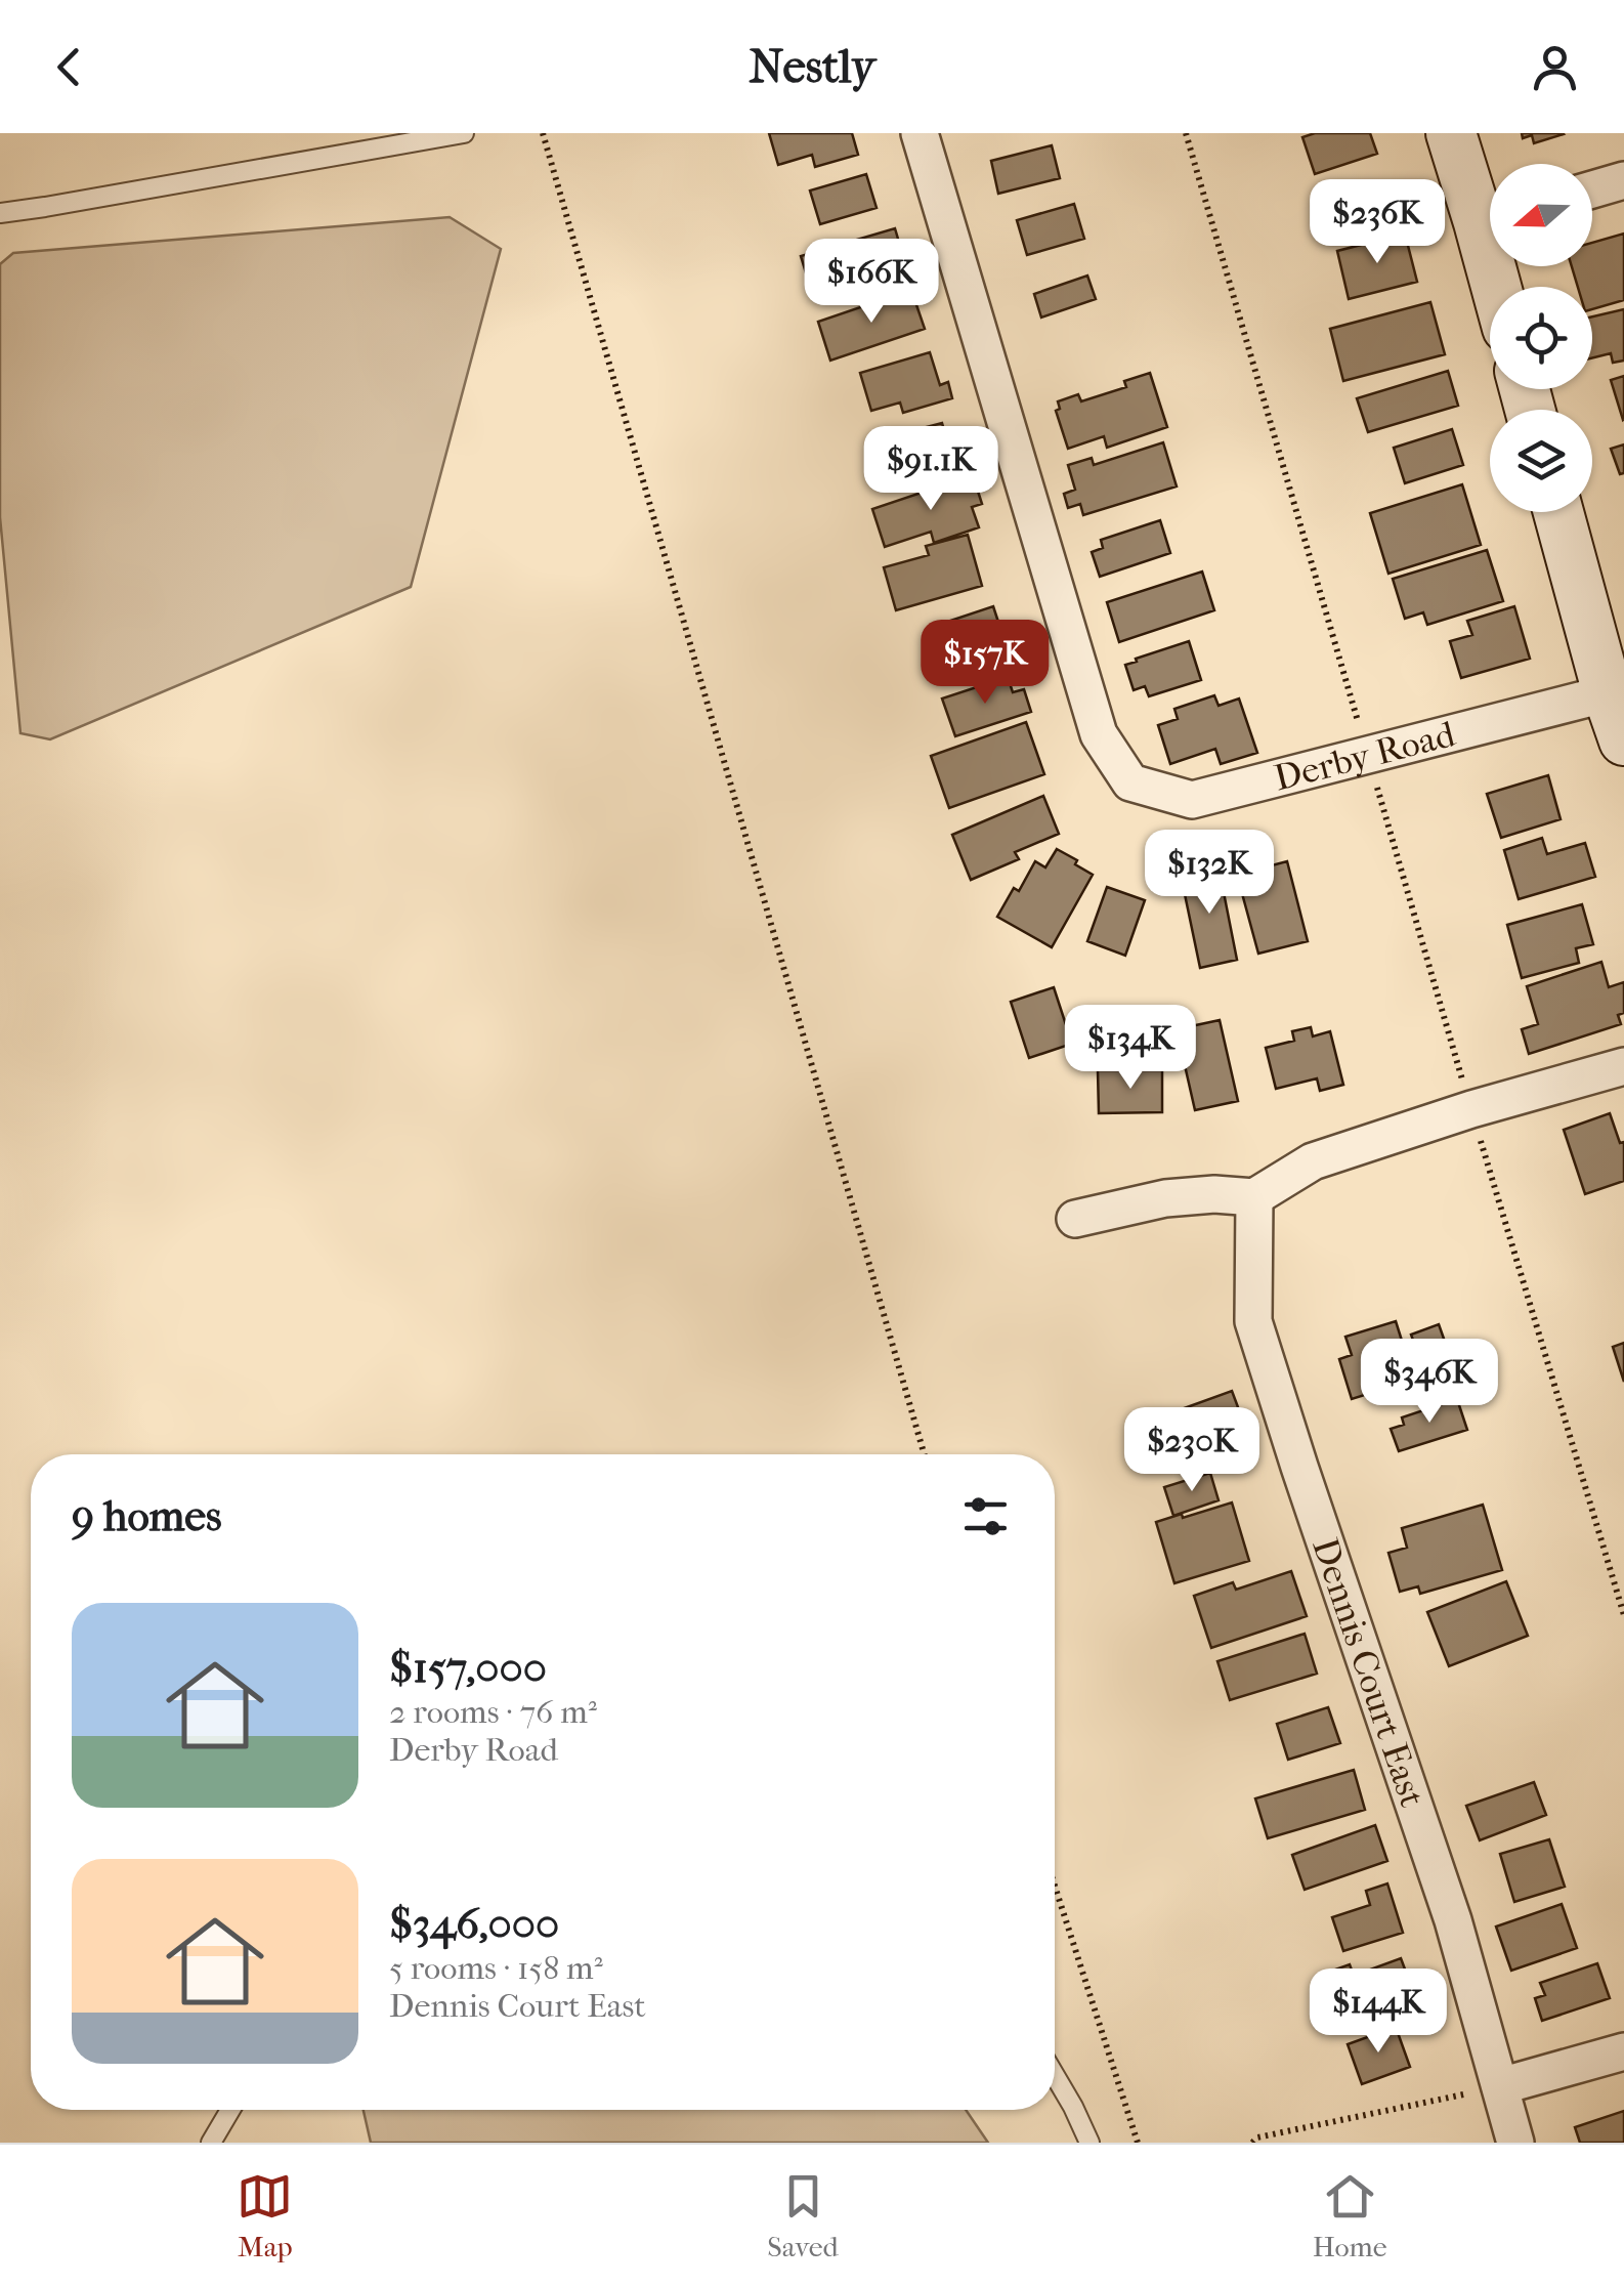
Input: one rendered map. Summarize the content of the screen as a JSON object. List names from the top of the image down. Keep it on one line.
{"streets":{"street":["Derby Road","Dennis Court East"]},"north":"left","page":{"header":"Nestly","price":["$236K","$166K","$91.1K","$157K","$132K","$134K","$346K","$230K","$144K"],"heading":"9 homes","list":[{"name":"$157,000","note":"2 rooms · 76 m² · Derby Road"},{"name":"$346,000","note":"5 rooms · 158 m² · Dennis Court East"}],"tabs":["Map","Saved","Home"]}}
